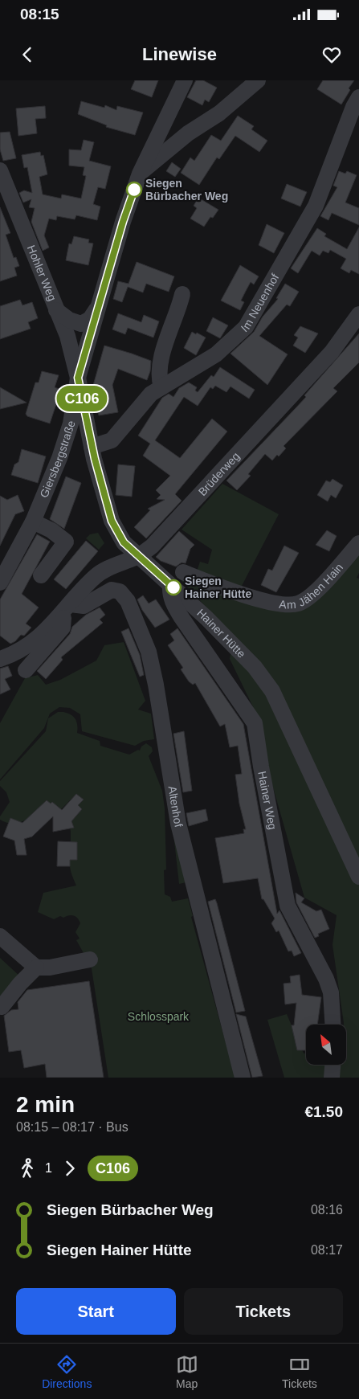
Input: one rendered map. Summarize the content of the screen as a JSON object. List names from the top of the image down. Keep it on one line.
{"streets":{"street":["Hohler Weg","Im Neuenhof","Giersbergstraße","Brüderweg","Am Jähen Hain","Hainer Hütte","Hainer Weg","Altenhof"]},"crossings":[["Hohler Weg","Giersbergstraße"],["Hohler Weg","Hainer Hütte"],["Im Neuenhof","Hainer Hütte"],["Giersbergstraße","Hainer Hütte"],["Brüderweg","Hainer Hütte"],["Brüderweg","Altenhof"],["Hainer Hütte","Hainer Weg"]],"parks":["Schlosspark"],"places":["Siegen Bürbacher Weg","Siegen Hainer Hütte"],"lines":["bus line C106"],"north":"top left","page":{"status":"08:15","header":"Linewise","on_map":"C106","heading":["2 min","08:15 – 08:17 · Bus","€1.50"],"legs":["1","C106"],"list":[{"name":"Siegen Bürbacher Weg","value":"08:16"},{"name":"Siegen Hainer Hütte","value":"08:17"}],"buttons":["Start","Tickets"],"tabs":["Directions","Map","Tickets"]}}
